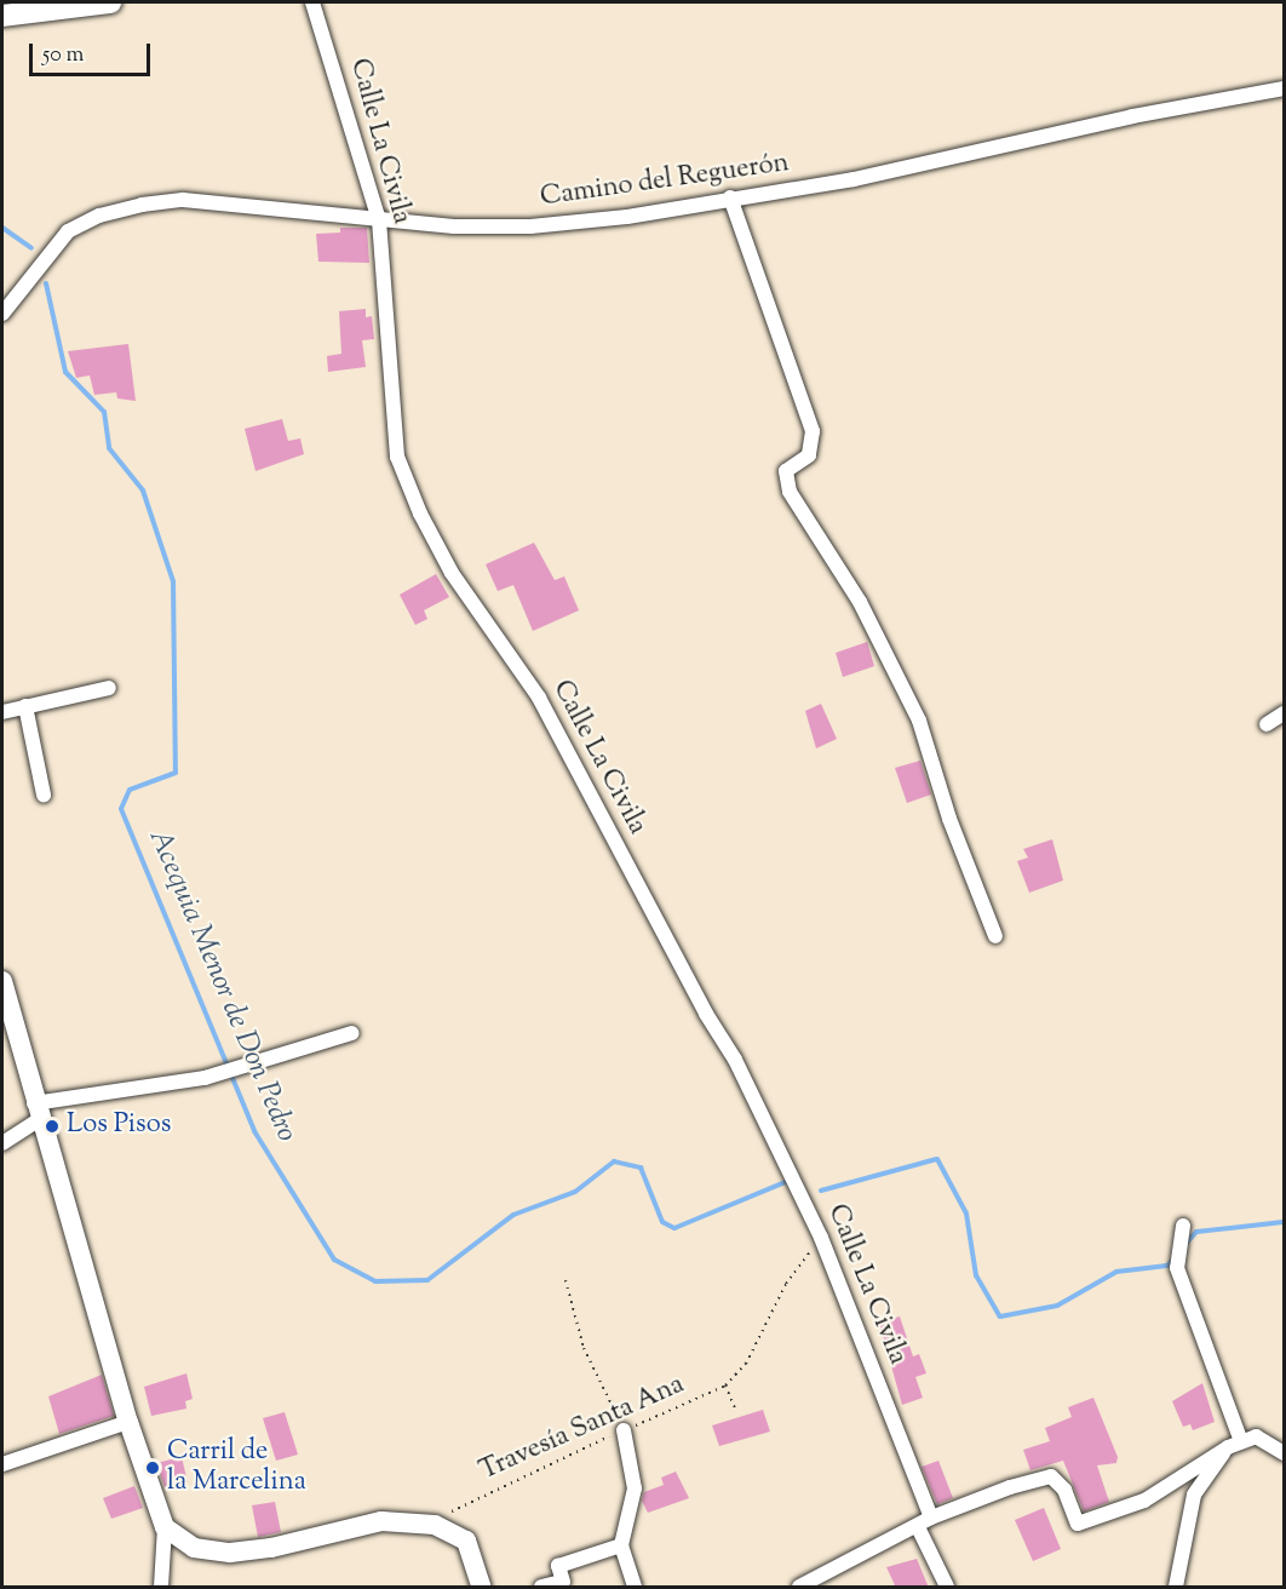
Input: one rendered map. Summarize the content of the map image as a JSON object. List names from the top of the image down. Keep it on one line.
{"streets":{"street":["Calle La Civila","Camino del Reguerón"],"path":["Travesía Santa Ana"]},"crossings":[["Calle La Civila","Camino del Reguerón"]],"water":["Acequia Menor de Don Pedro"],"places":["Los Pisos","Carril de la Marcelina"],"scale_bar":"50 m"}
